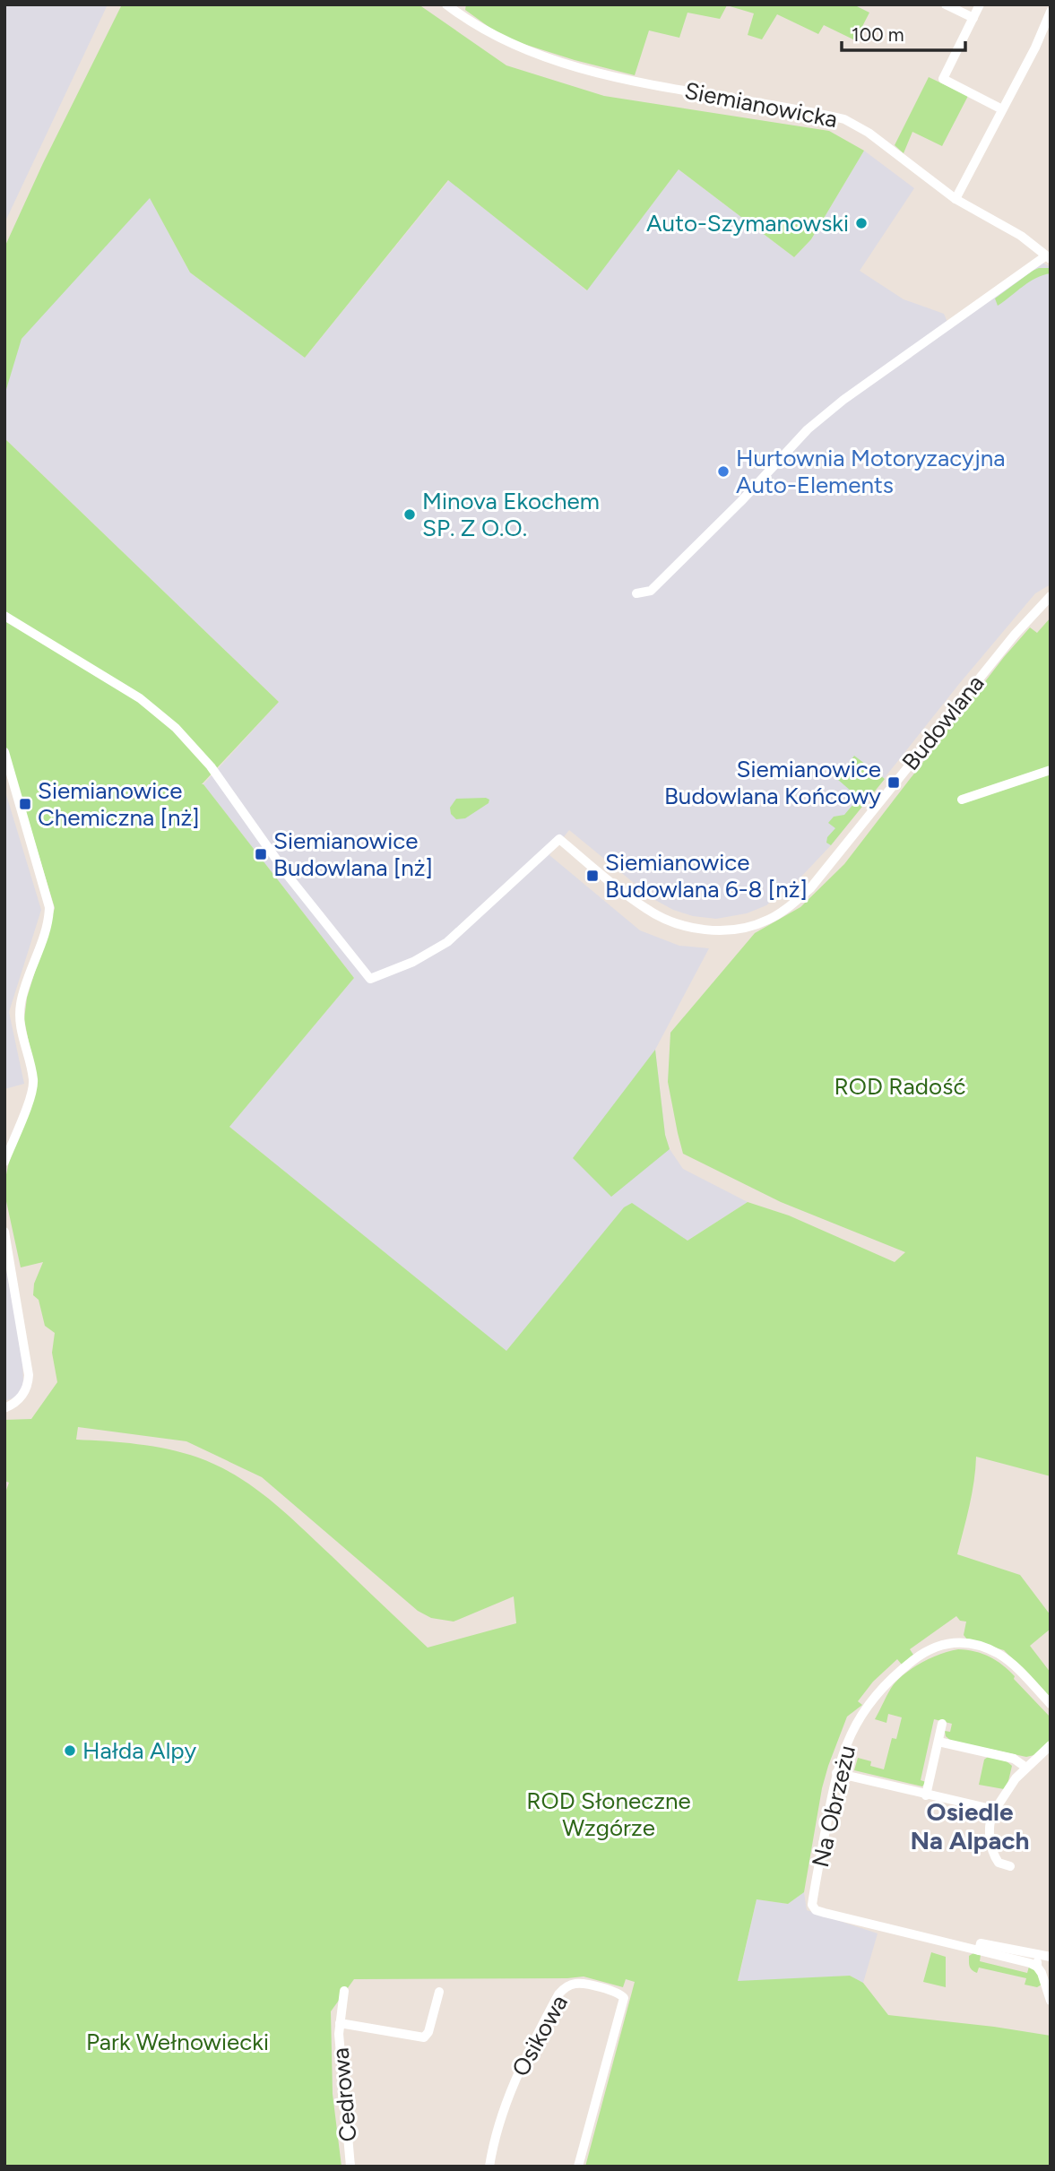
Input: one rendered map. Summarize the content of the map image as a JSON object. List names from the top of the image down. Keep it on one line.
{"streets":{"street":["Siemianowicka","Budowlana","Na Obrzeżu","Osikowa","Cedrowa"]},"districts":["Osiedle Na Alpach"],"parks":["ROD Radość","ROD Słoneczne Wzgórze","Park Wełnowiecki"],"places":{"other":["Auto-Szymanowski","Hurtownia Motoryzacyjna Auto-Elements","Minova Ekochem SP. Z O.O.","Hałda Alpy"],"transit":["Siemianowice Budowlana Końcowy","Siemianowice Chemiczna [nż]","Siemianowice Budowlana [nż]","Siemianowice Budowlana 6-8 [nż]"]},"scale_bar":"100 m"}
